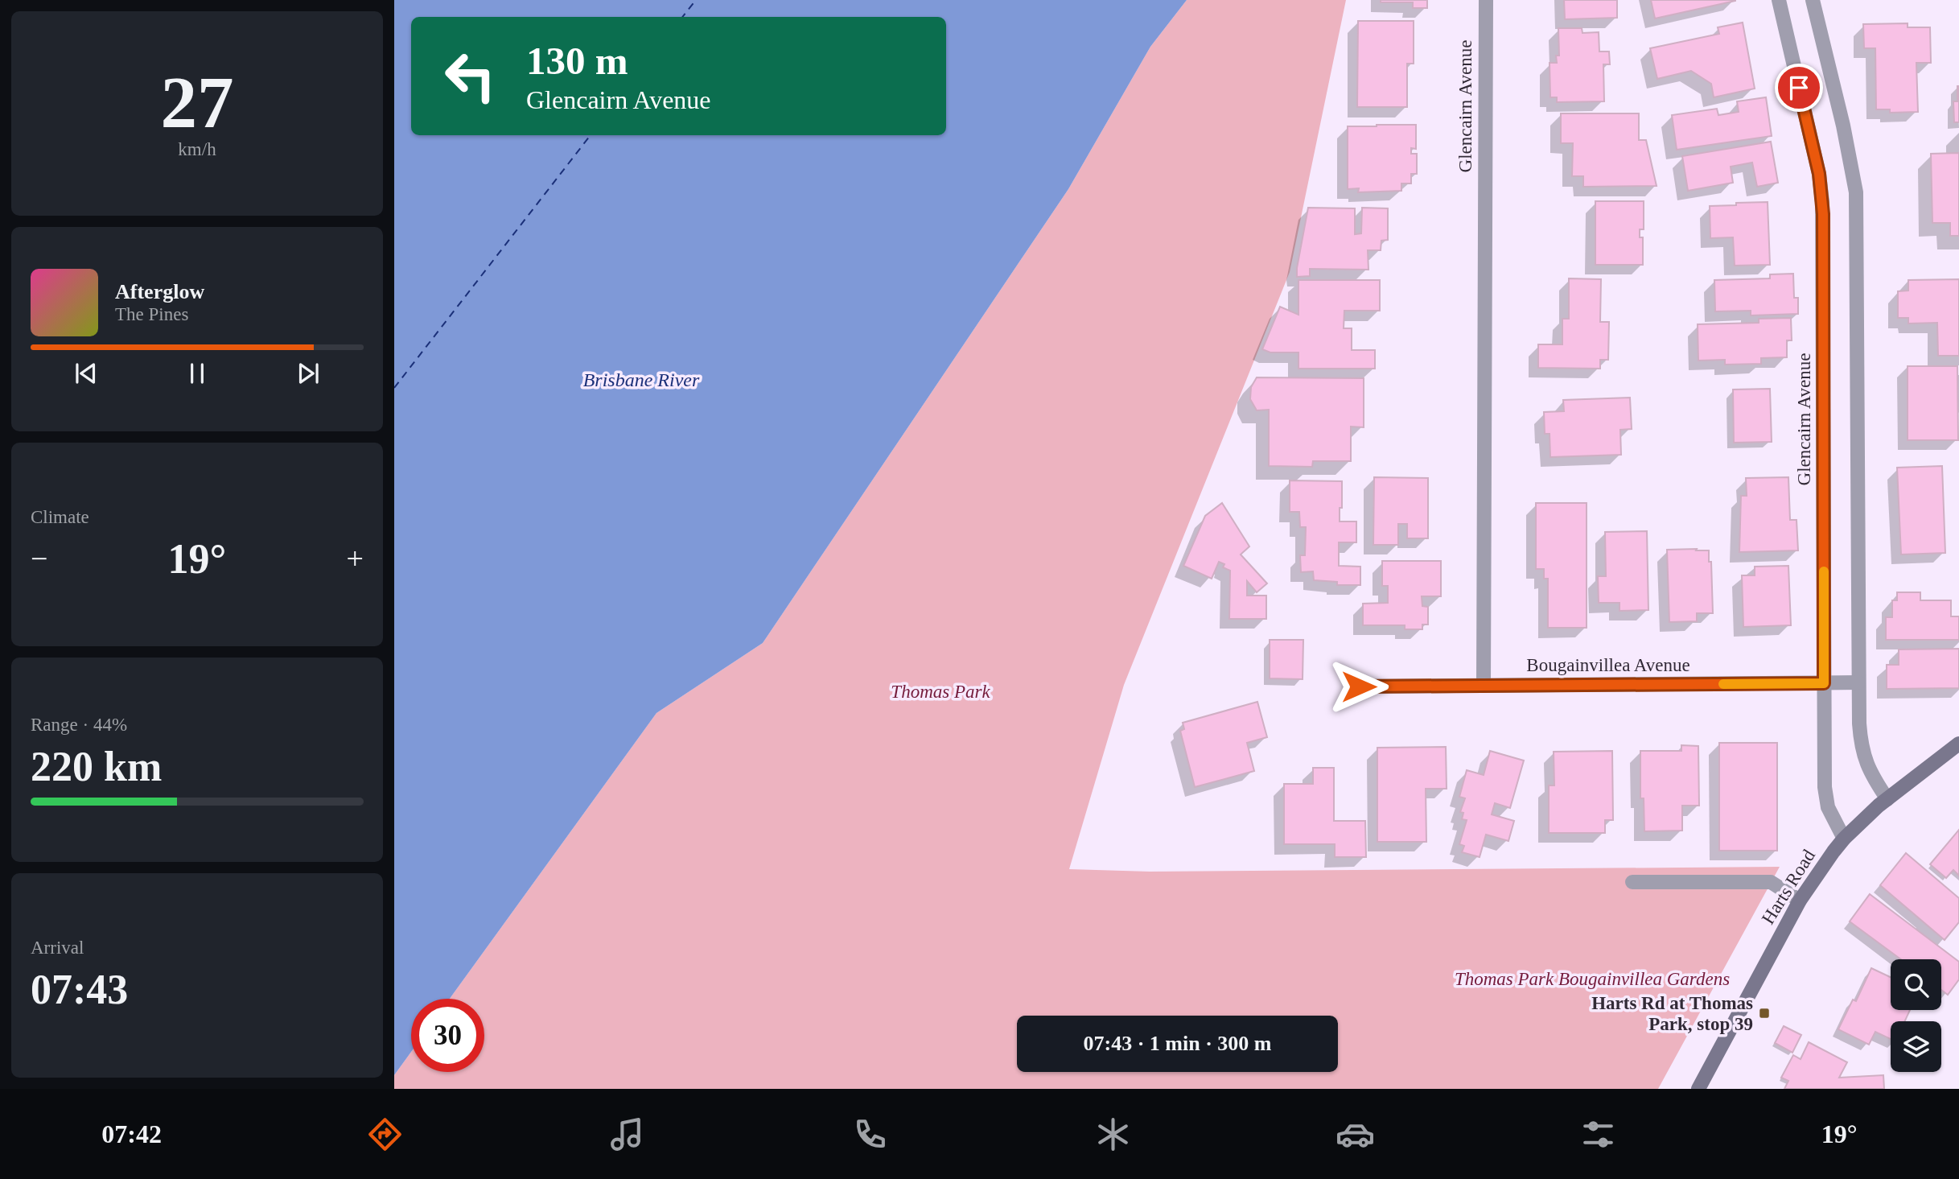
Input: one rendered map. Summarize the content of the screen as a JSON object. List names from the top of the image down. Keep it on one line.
{"streets":{"street":["Glencairn Avenue","Bougainvillea Avenue","Harts Road"]},"crossings":[["Glencairn Avenue","Bougainvillea Avenue"],["Glencairn Avenue","Harts Road"]],"water":["Brisbane River"],"parks":["Thomas Park","Thomas Park Bougainvillea Gardens"],"places":{"transit":["Harts Rd at Thomas Park, stop 39"]},"page":{"tile":[["27","km/h"],"Climate",["Range · 44%","220 km"],["Arrival","07:43"]],"turn":["130 m","Glencairn Avenue"],"song":["Afterglow","The Pines"],"heat":["−","19°","+"],"limit":"30","trip":"07:43 · 1 min · 300 m","tabs":["07:42","19°"]}}
